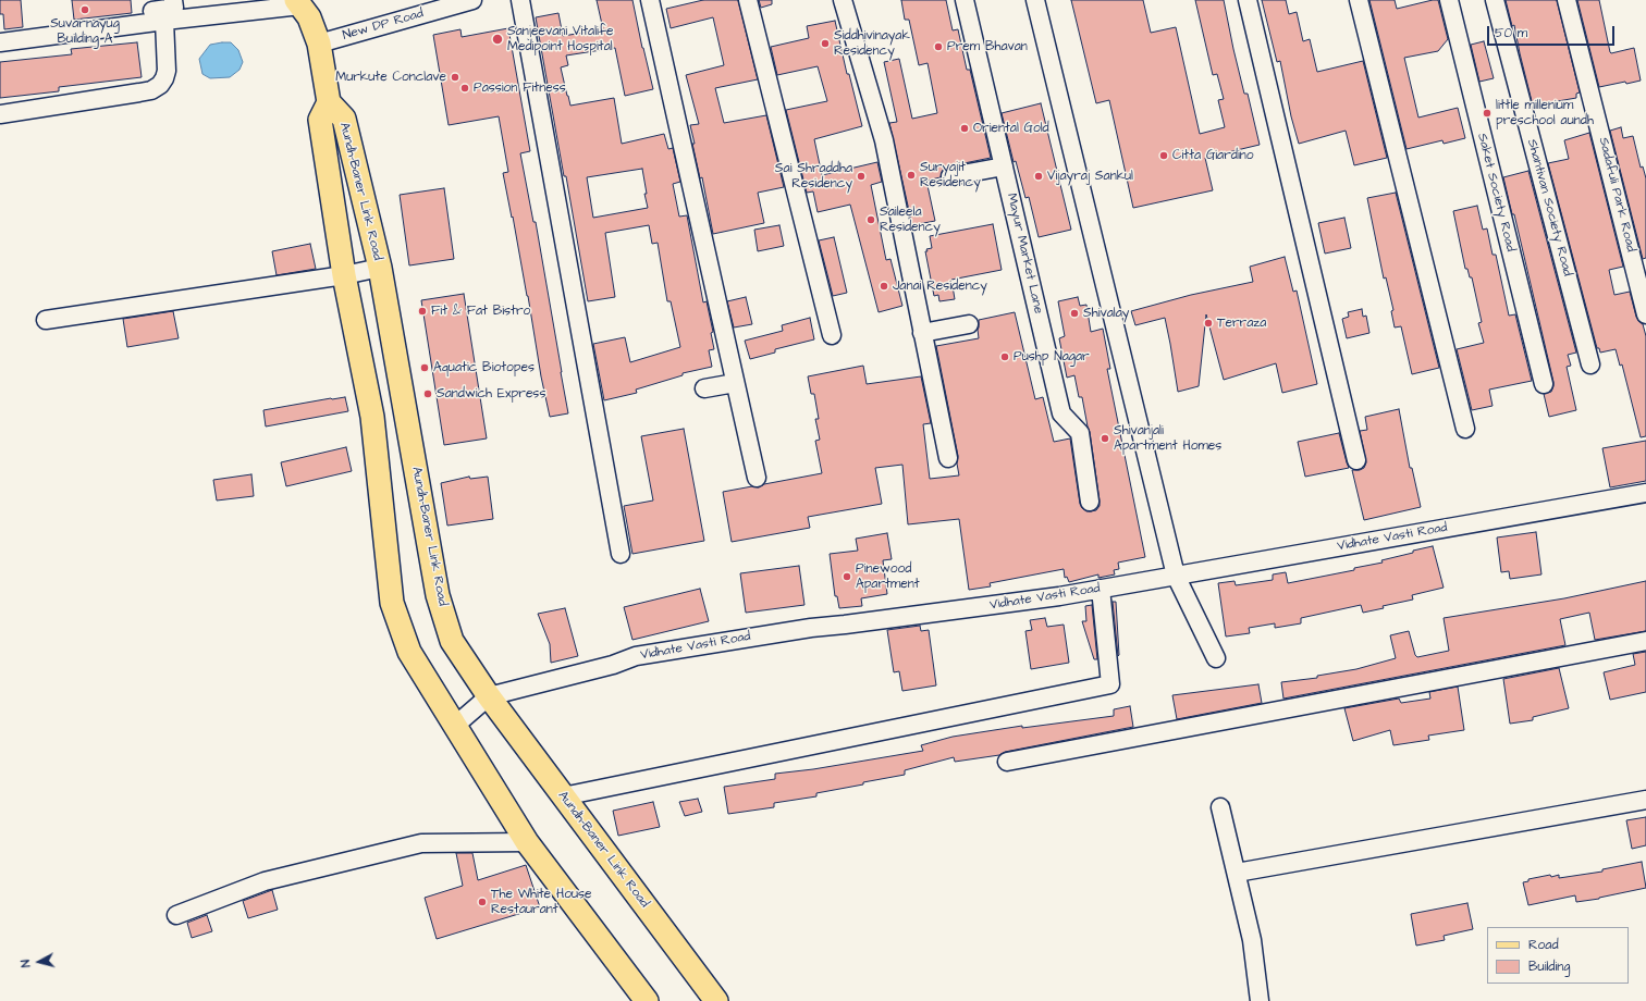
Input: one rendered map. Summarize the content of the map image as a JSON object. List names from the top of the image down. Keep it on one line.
{"streets":{"main road":["Aundh-Baner Link Road"],"street":["New DP Road","Saket Society Road","Sadafuli Park Road","Shantivan Society Road","Mayur Market Lane","Vidhate Vasti Road"]},"crossings":[["Aundh-Baner Link Road","Vidhate Vasti Road"]],"places":["Suvarnayug Building A","Sanjeevani Vitalife Medipoint Hospital","Siddhivinayak Residency","Prem Bhavan","Murkute Conclave","Passion Fitness","little millenium preschool aundh","Oriental Gold","Citta Giardino","Suryajit Residency","Sai Shraddha Residency","Vijayraj Sankul","Saileela Residency","Janai Residency","Fit & Fat Bistro","Shivalay","Terraza","Pushp Nagar","Aquatic Biotopes","Sandwich Express","Shivanjali Apartment Homes","Pinewood Apartment","The White House Restaurant"],"legend":["Road","Building"],"scale_bar":"50 m","north":"left"}
